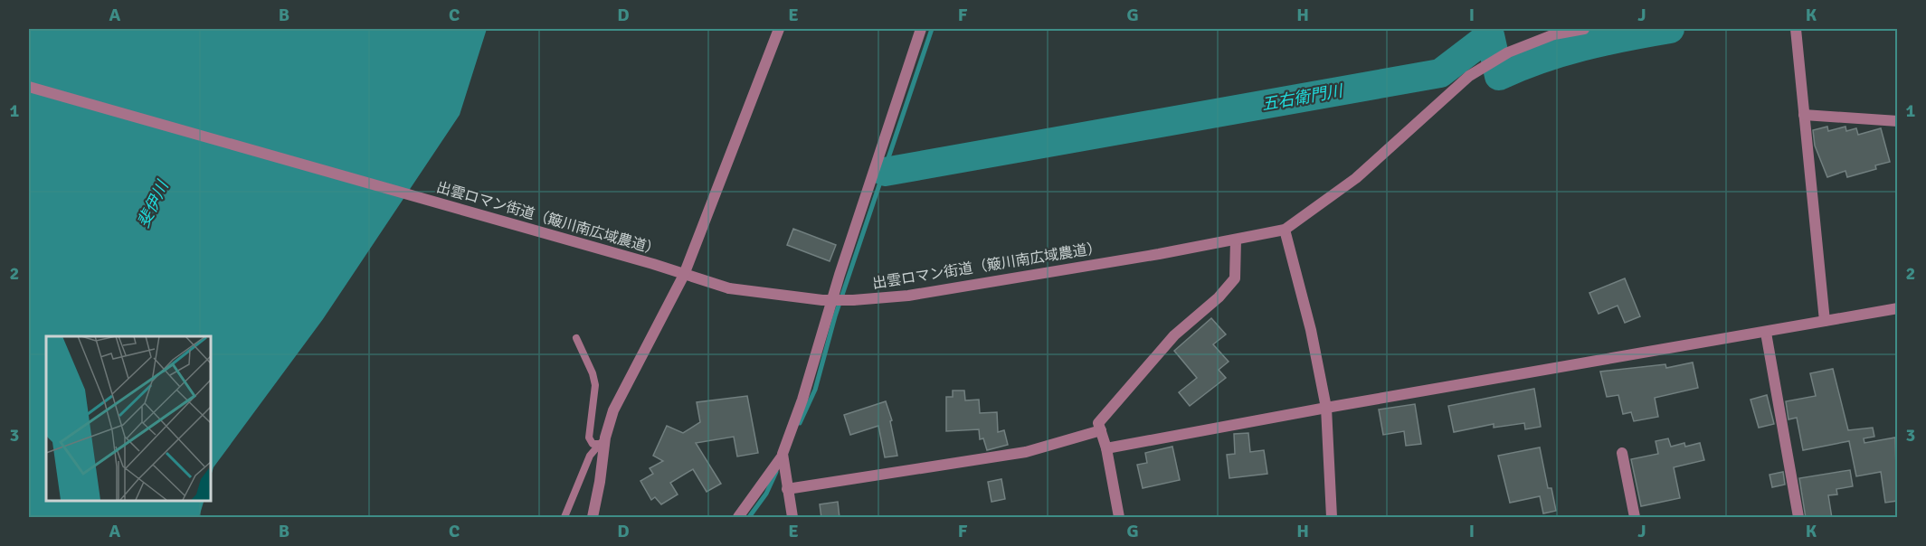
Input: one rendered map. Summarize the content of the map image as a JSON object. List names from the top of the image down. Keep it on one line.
{"streets":{"street":["出雲ロマン街道（簸川南広域農道）"]},"water":["五右衛門川","斐伊川"],"grid":{"columns":["A","B","C","D","E","F","G","H","I","J","K"],"rows":["1","2","3"]}}
